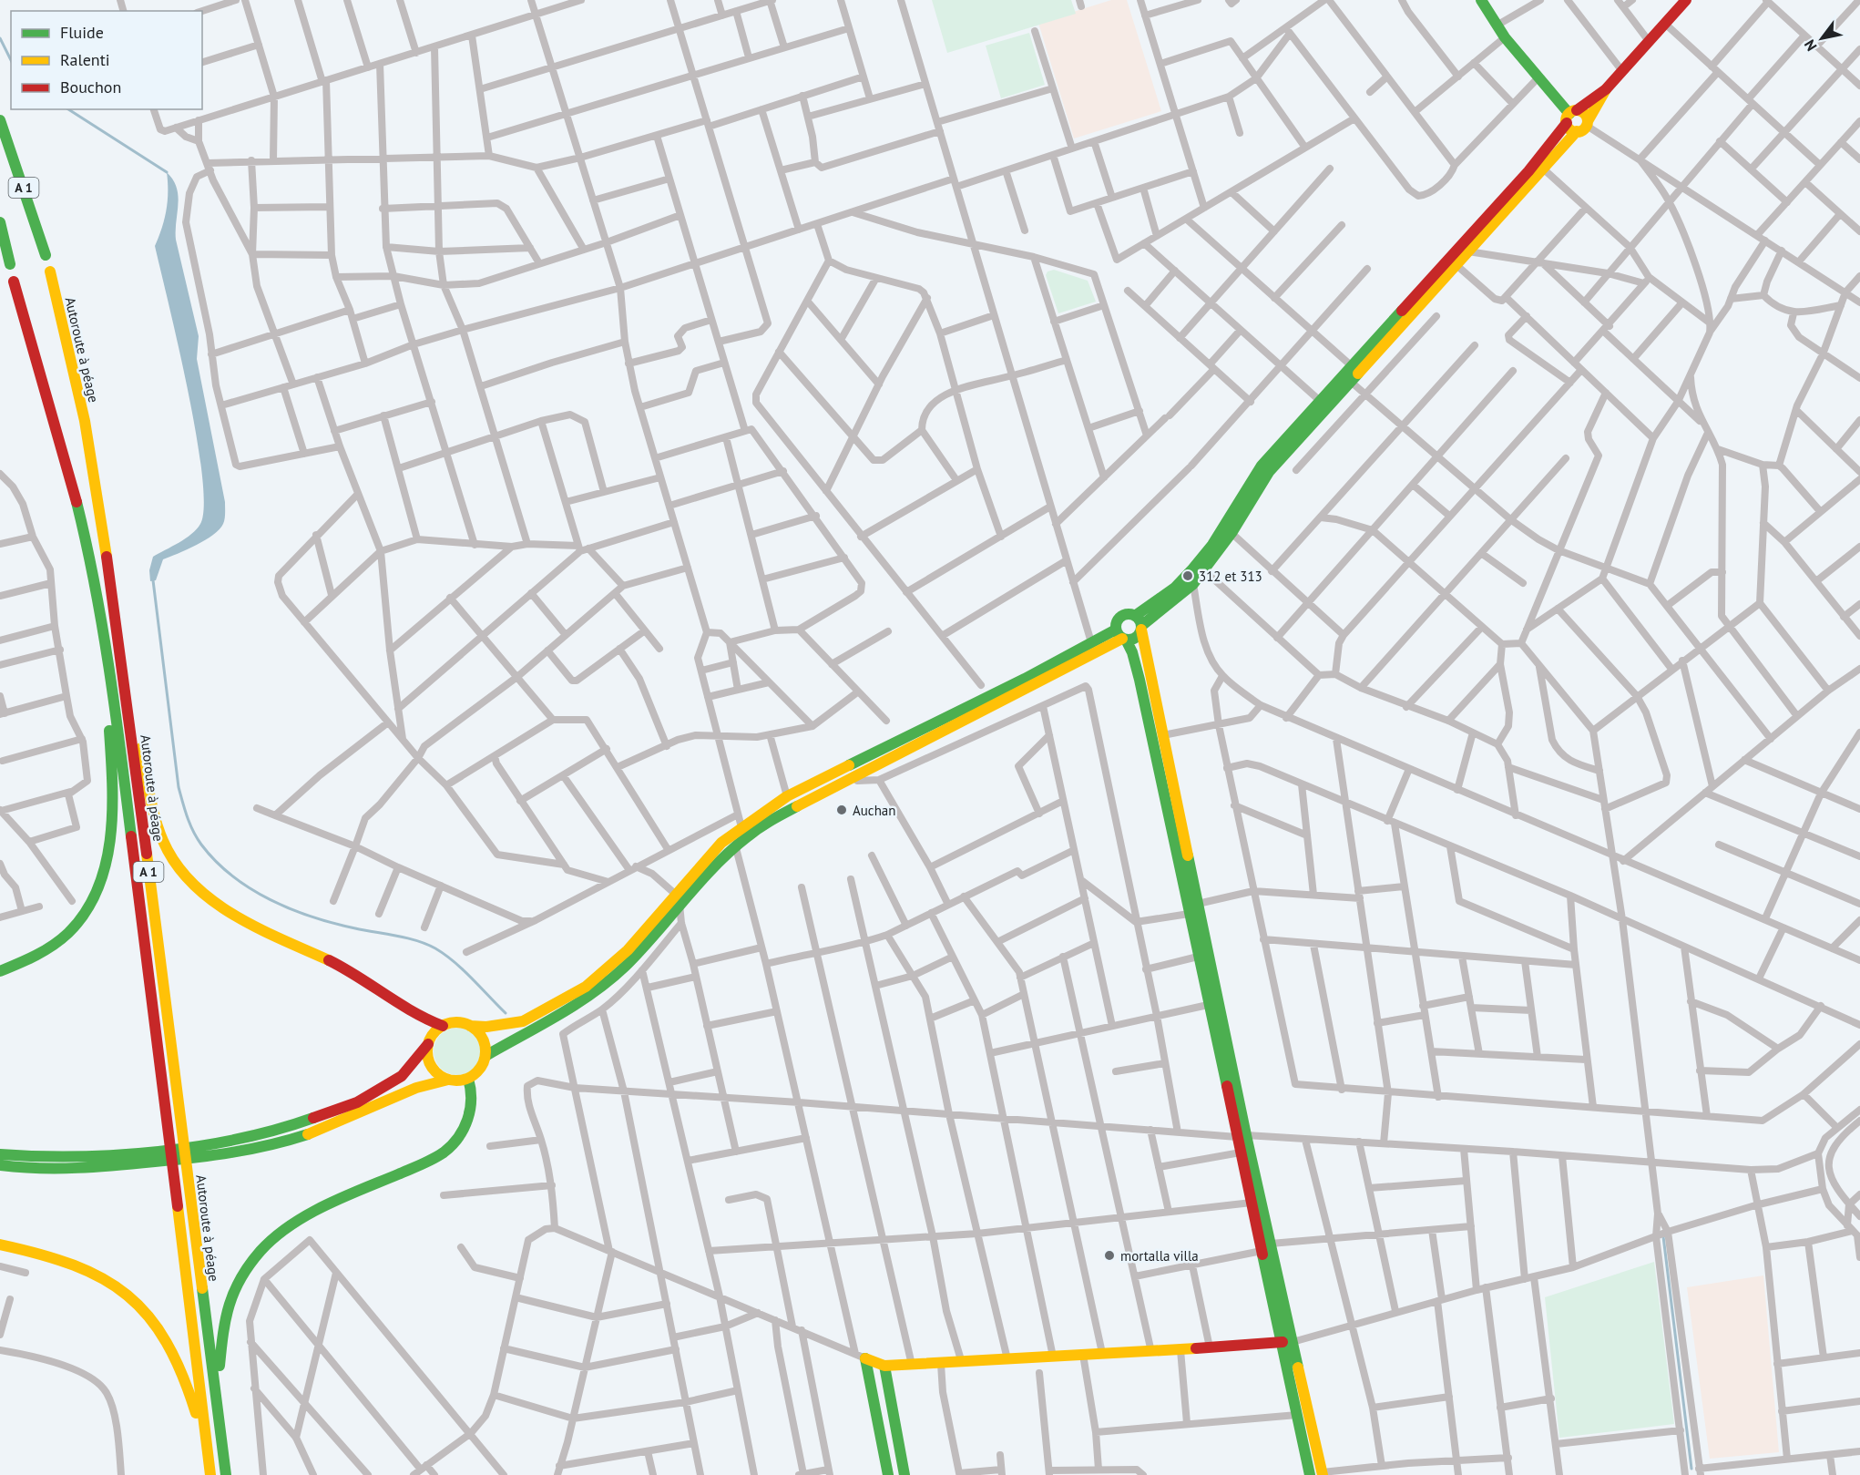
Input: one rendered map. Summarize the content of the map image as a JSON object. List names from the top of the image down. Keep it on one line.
{"streets":{"main road":["A 1","Autoroute à péage"]},"places":["312 et 313","Auchan","mortalla villa"],"legend":["Fluide","Ralenti","Bouchon"],"north":"bottom left"}
